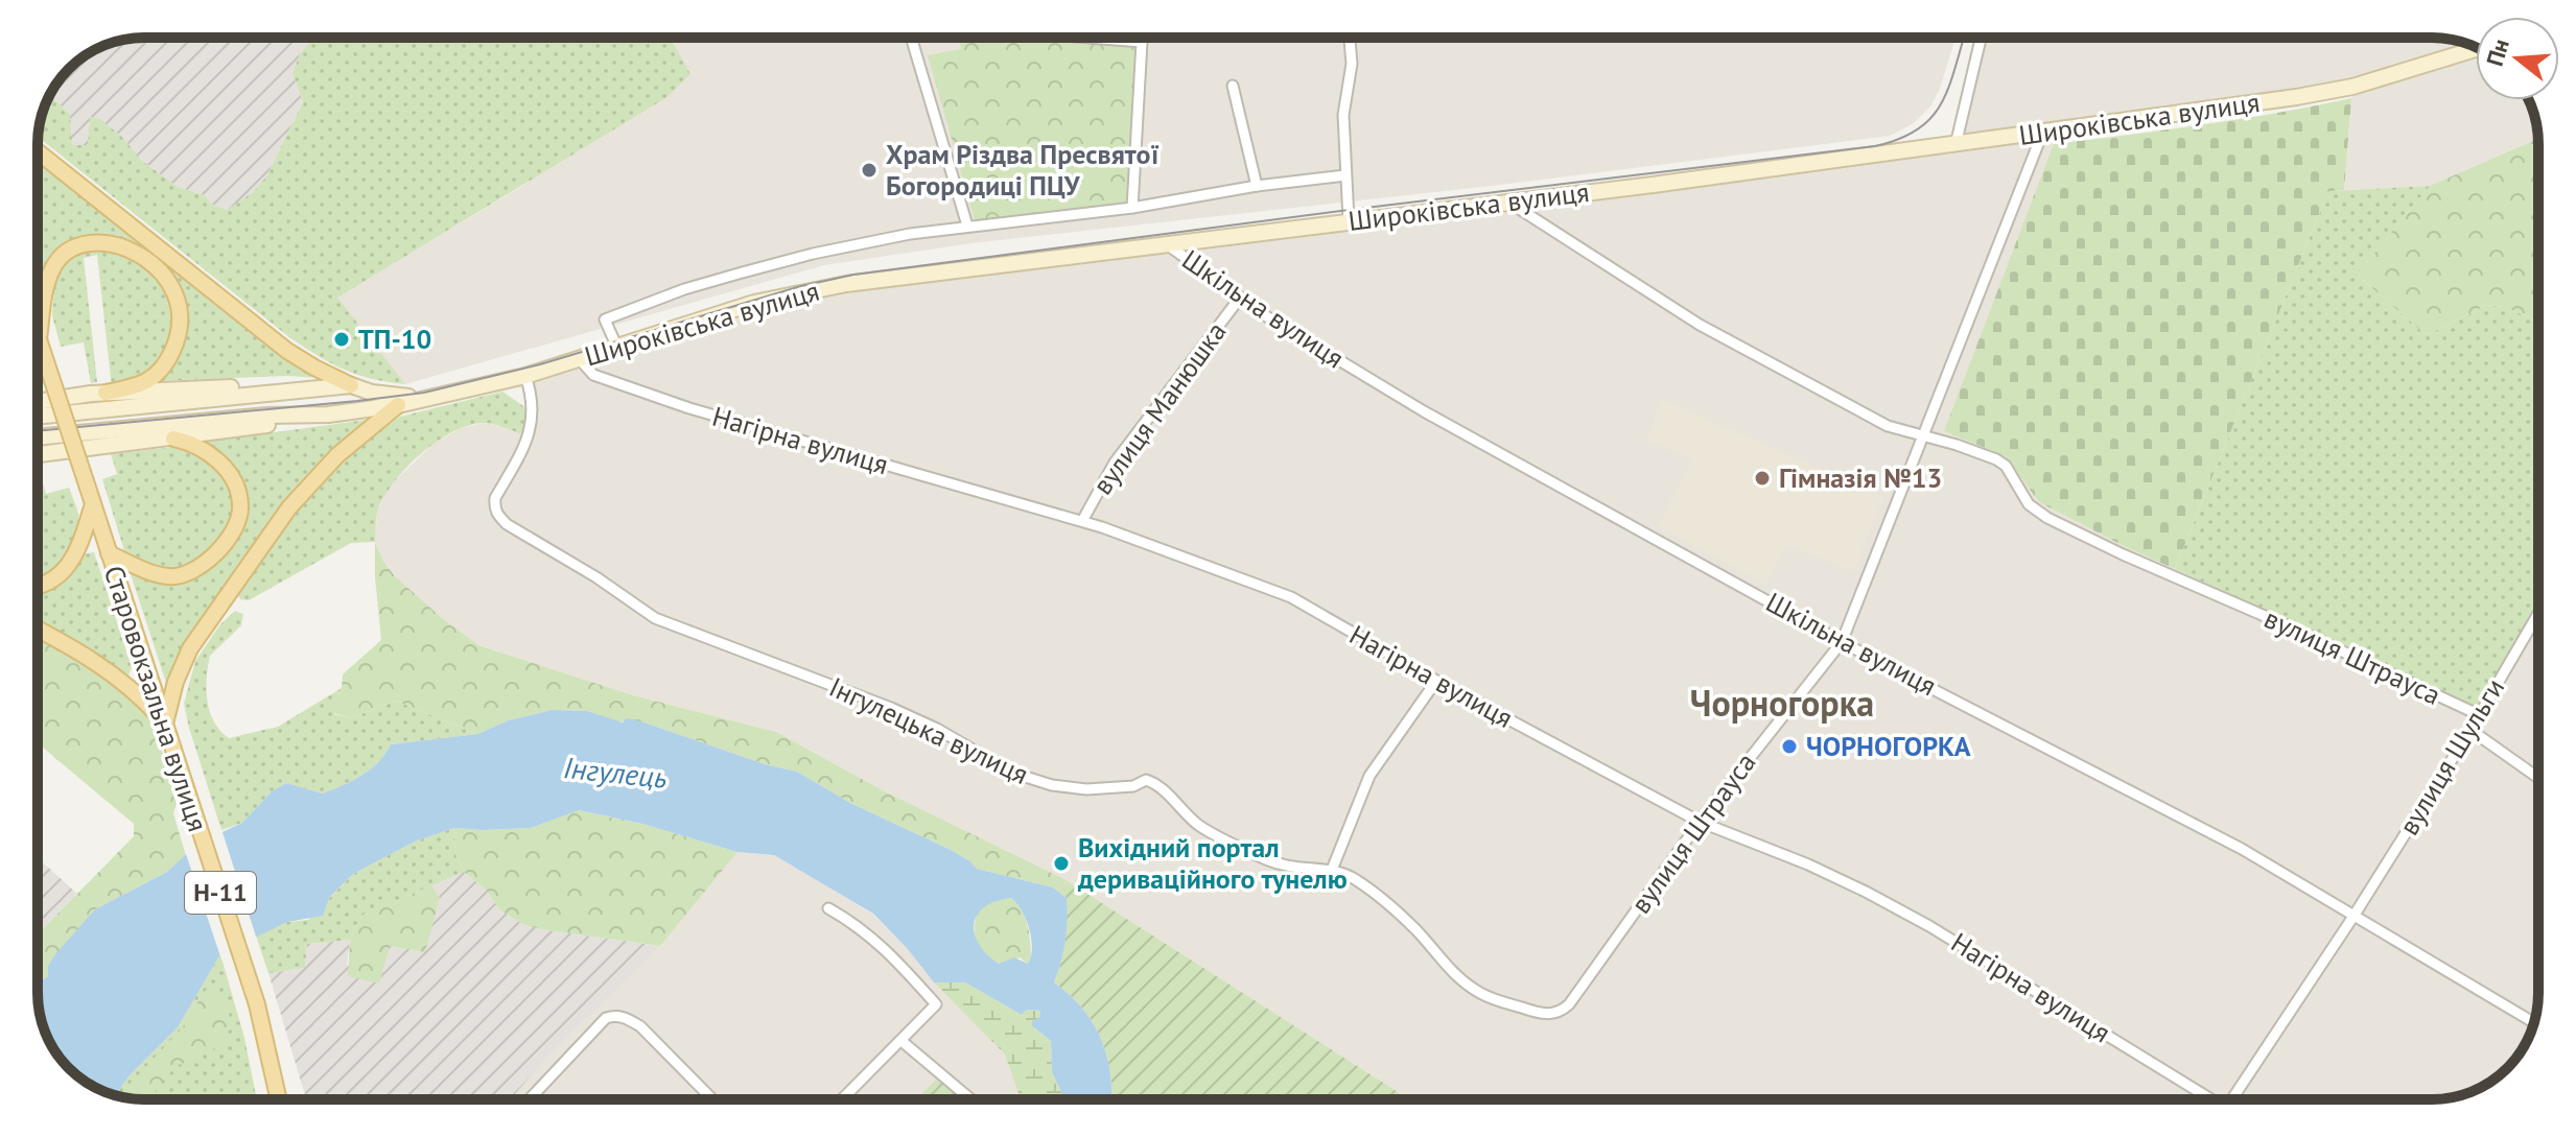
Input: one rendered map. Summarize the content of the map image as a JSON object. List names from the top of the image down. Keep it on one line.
{"streets":{"main road":["Широківська вулиця","Старовокзальна вулиця","Н-11"],"street":["Шкільна вулиця","вулиця Манюшка","Нагірна вулиця","вулиця Штрауса","Інгулецька вулиця","вулиця Шульги"]},"crossings":[["Широківська вулиця","Шкільна вулиця"],["Широківська вулиця","Нагірна вулиця"],["Широківська вулиця","вулиця Штрауса"],["Широківська вулиця","Інгулецька вулиця"],["Шкільна вулиця","вулиця Манюшка"],["Шкільна вулиця","вулиця Штрауса"],["Шкільна вулиця","вулиця Шульги"],["вулиця Манюшка","Нагірна вулиця"],["Нагірна вулиця","вулиця Штрауса"],["вулиця Штрауса","Інгулецька вулиця"],["вулиця Штрауса","вулиця Шульги"]],"districts":["Чорногорка"],"water":["Інгулець"],"places":["Храм Різдва Пресвятої Богородиці ПЦУ","ТП-10","Гімназія №13","ЧОРНОГОРКА","Вихідний портал дериваційного тунелю"],"north":"left"}
